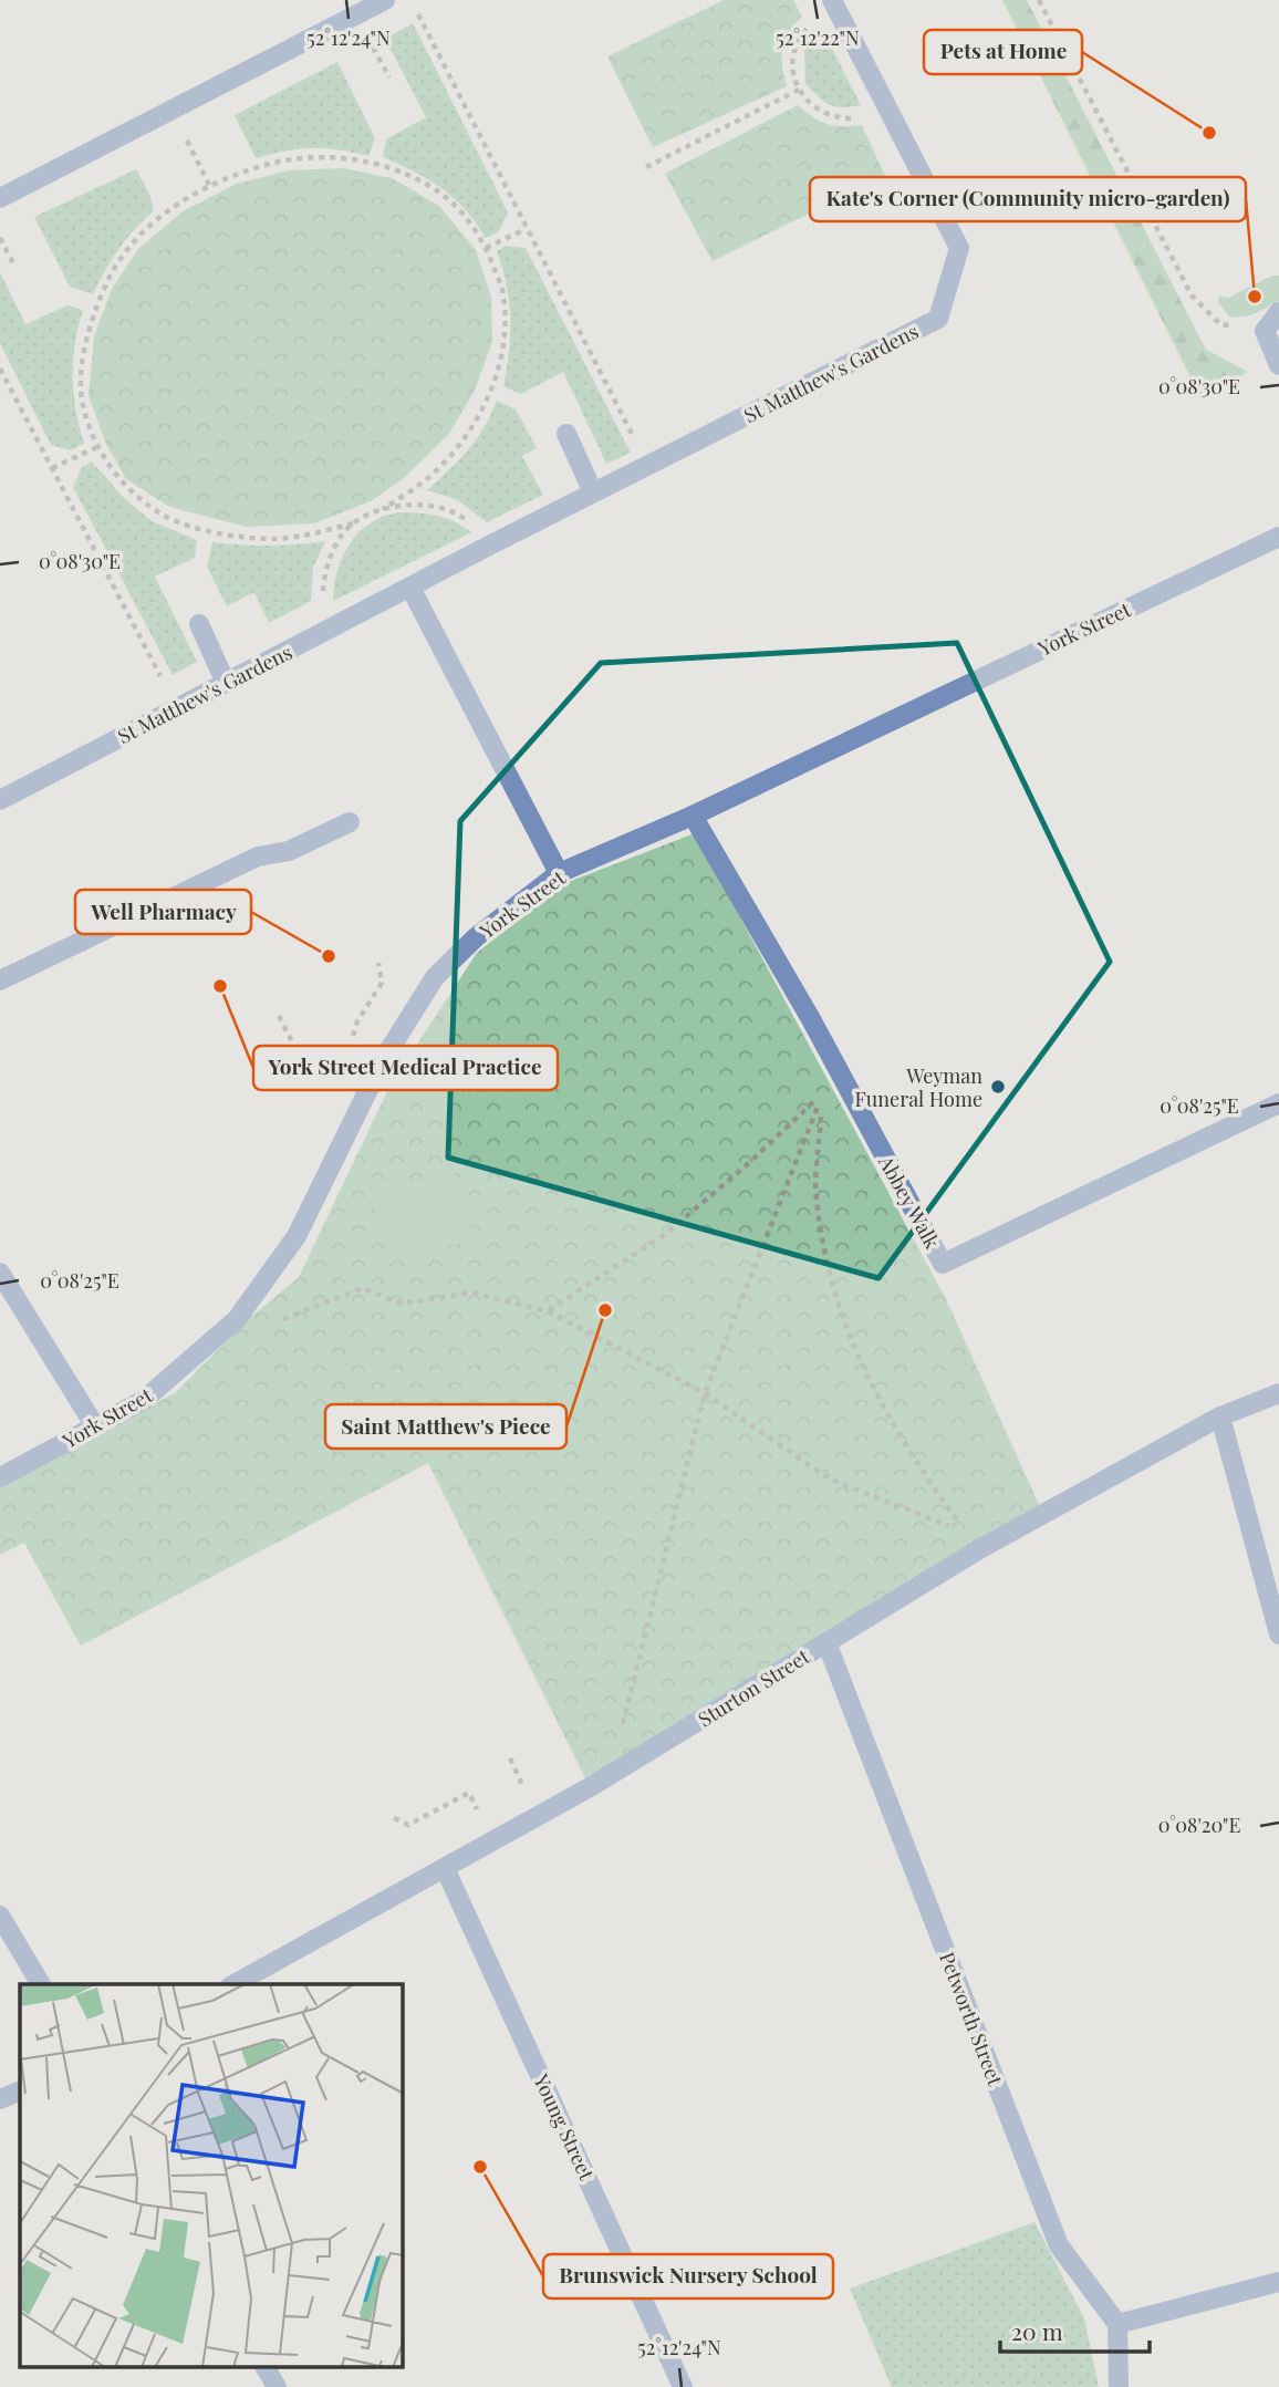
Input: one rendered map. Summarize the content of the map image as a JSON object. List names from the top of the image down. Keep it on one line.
{"streets":{"street":["St Matthew's Gardens","York Street","Abbey Walk","Sturton Street","Petworth Street","Young Street"]},"crossings":[["York Street","Abbey Walk"],["Sturton Street","Petworth Street"],["Sturton Street","Young Street"]],"places":["Pets at Home","Kate's Corner (Community micro-garden)","Well Pharmacy","York Street Medical Practice","Weyman Funeral Home","Saint Matthew's Piece","Brunswick Nursery School"],"scale_bar":"20 m","coordinates":["52°12'24\"N","52°12'22\"N","0°08'30\"E","0°08'25\"E","0°08'20\"E"]}
